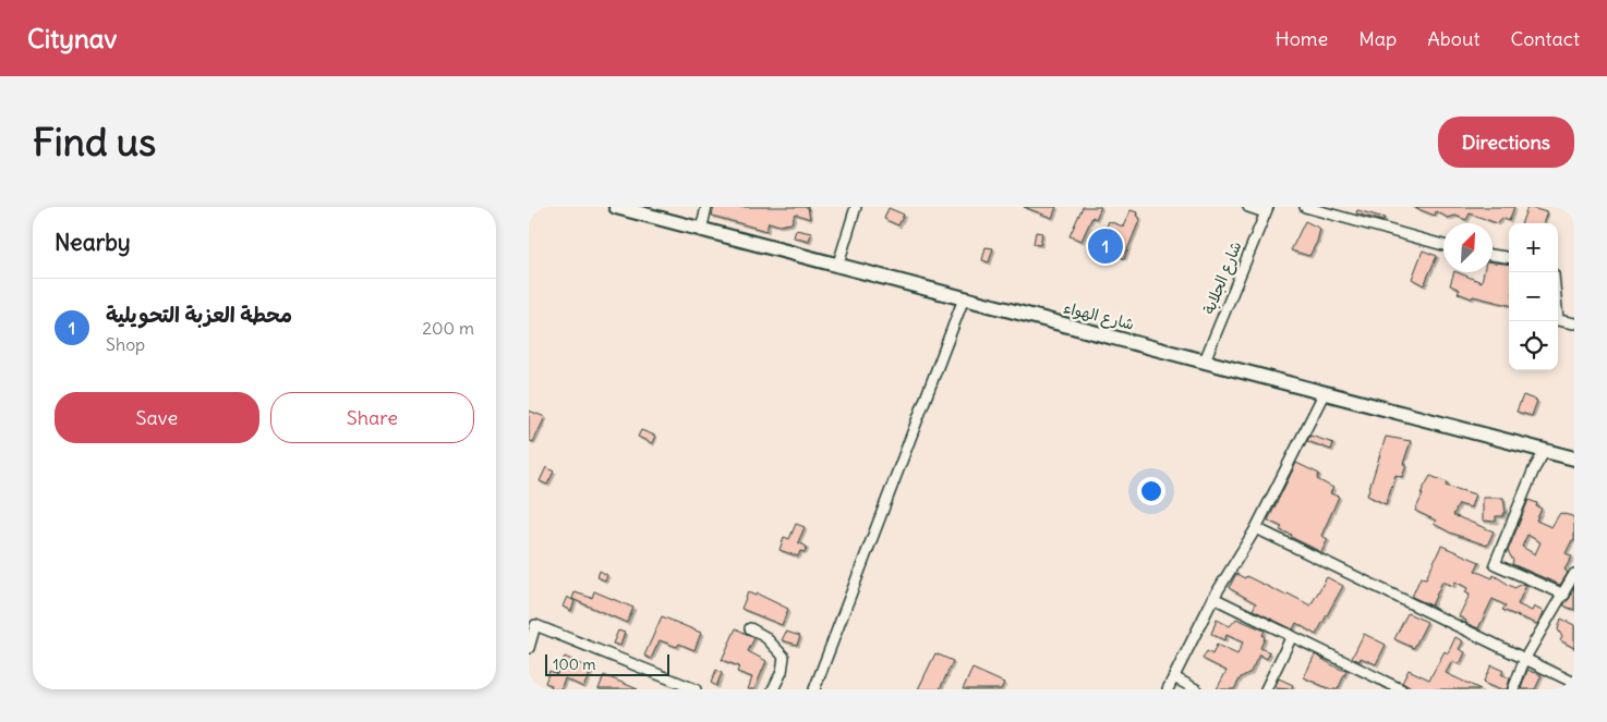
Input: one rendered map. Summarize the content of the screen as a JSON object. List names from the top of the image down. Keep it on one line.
{"streets":{"street":["شارع الجلابة","شارع الهواء"]},"crossings":[["شارع الجلابة","شارع الهواء"]],"scale_bar":"100 m","north":"top right","page":{"header":"Citynav","nav":["Home","Map","About","Contact"],"buttons":["Directions",["Save","Share"]],"title":"Find us","heading":"Nearby","map_buttons":["+","−"],"pins":"1","list":[{"mark":"1","name":"محطة العزبة التحويلية","note":"Shop","value":"200 m"}],"scale":"100 m"}}
